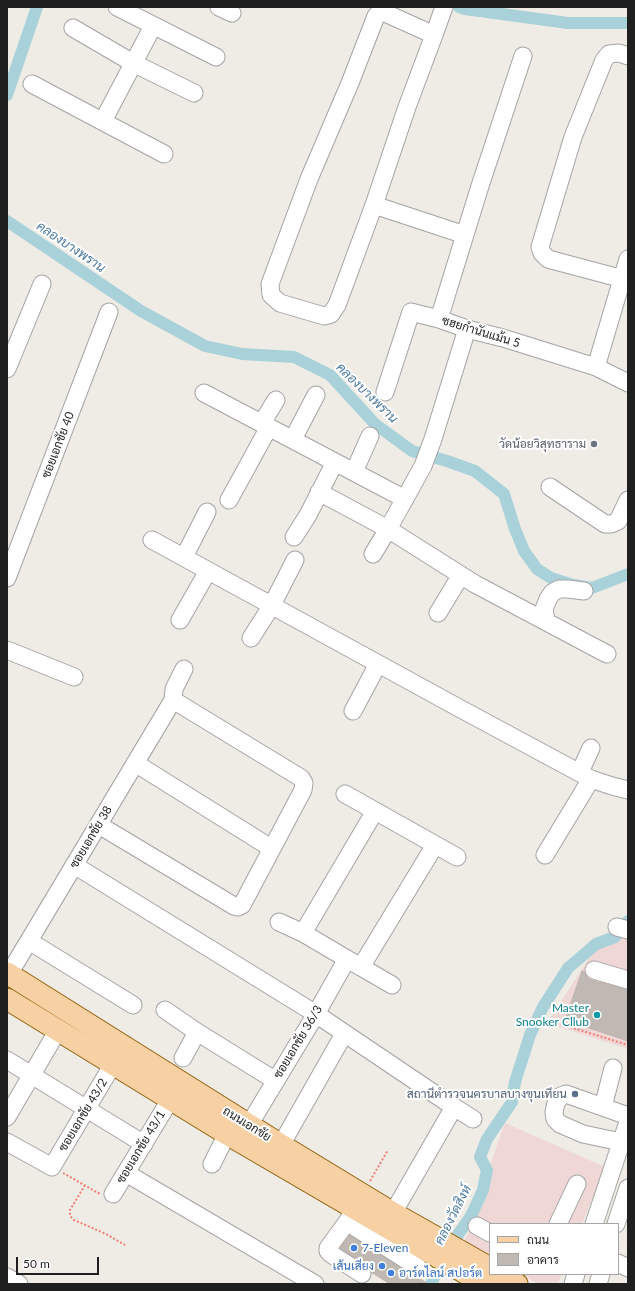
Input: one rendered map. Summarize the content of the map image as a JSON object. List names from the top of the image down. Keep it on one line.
{"streets":{"main road":["ถนนเอกชัย"],"street":["ซฮยกำนันแม้น 5","ซอยเอกชัย 40","ซอยเอกชัย 38","ซอยเอกชัย 36/3","ซอยเอกชัย 43/2","ซอยเอกชัย 43/1"]},"crossings":[["ซอยเอกชัย 38","ถนนเอกชัย"],["ซอยเอกชัย 36/3","ถนนเอกชัย"],["ซอยเอกชัย 43/2","ถนนเอกชัย"],["ถนนเอกชัย","ซอยเอกชัย 43/1"]],"water":["คลองบางพราน","คลองวัดสิงห์"],"places":["วัดน้อยวิสุทธาราม","Master Snooker Cllub","สถานีตำรวจนครบาลบางขุนเทียน","7-Eleven","เส้นเสียง","อาร์ตไลน์ สปอร์ต"],"legend":["ถนน","อาคาร"],"scale_bar":"50 m"}
